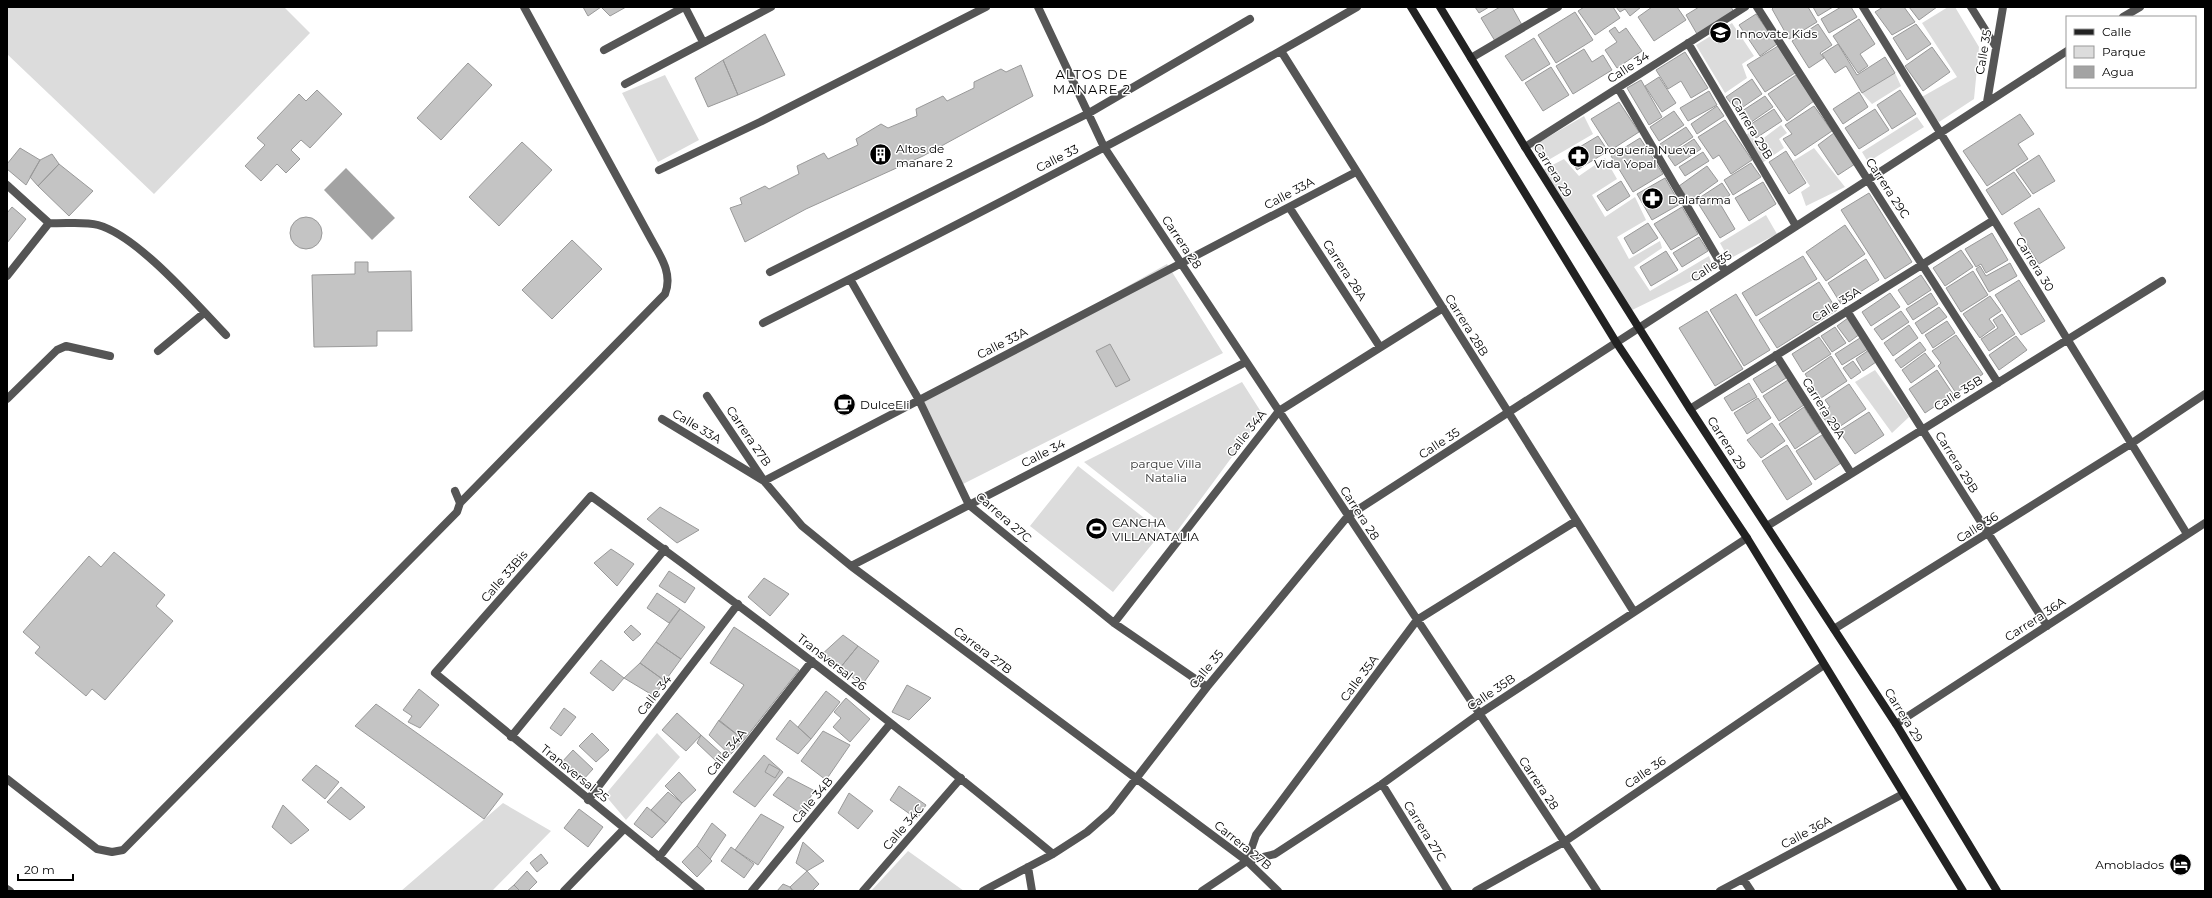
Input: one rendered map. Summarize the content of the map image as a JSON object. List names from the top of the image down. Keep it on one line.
{"streets":{"main road":["Carrera 29"],"street":["Calle 35","Calle 34","Carrera 29B","Calle 33","Carrera 29C","Calle 33A","Carrera 28","Carrera 30","Carrera 28A","Calle 35A","Carrera 28B","Calle 35B","Carrera 29A","Calle 34A","Carrera 27B","Carrera 27C","Calle 36","Calle 33Bis","Carrera 36A","Transversal 26","Transversal 25","Calle 34B","Calle 34C","Calle 36A"]},"crossings":[["Calle 35","Carrera 29B"],["Calle 35","Carrera 29"],["Calle 35","Carrera 29C"],["Calle 35","Carrera 28"],["Calle 35","Carrera 30"],["Calle 35","Carrera 28B"],["Calle 35","Carrera 27B"],["Calle 35","Carrera 27C"],["Calle 35","Transversal 26"],["Calle 34","Carrera 29B"],["Calle 34","Carrera 29"],["Calle 34","Carrera 28"],["Calle 34","Carrera 27B"],["Calle 34","Carrera 27C"],["Calle 34","Transversal 26"],["Calle 34","Transversal 25"],["Carrera 29B","Calle 35A"],["Carrera 29B","Calle 35B"],["Carrera 29B","Calle 36"],["Carrera 29B","Carrera 36A"],["Calle 33","Carrera 28"],["Calle 33","Carrera 28B"],["Calle 33","Carrera 27C"],["Carrera 29","Calle 35A"],["Carrera 29","Calle 35B"],["Carrera 29","Calle 36"],["Carrera 29","Carrera 36A"],["Carrera 29C","Calle 35A"],["Carrera 29C","Calle 35B"],["Calle 33A","Carrera 28"],["Calle 33A","Carrera 28A"],["Calle 33A","Carrera 28B"],["Calle 33A","Carrera 27B"],["Calle 33A","Carrera 27C"],["Carrera 28","Calle 35A"],["Carrera 28","Calle 35B"],["Carrera 28","Calle 34A"],["Carrera 28","Calle 36"],["Carrera 30","Calle 35A"],["Carrera 30","Calle 35B"],["Carrera 30","Calle 36"],["Carrera 30","Carrera 36A"],["Carrera 28A","Calle 34A"],["Calle 35A","Carrera 28B"],["Calle 35A","Calle 35B"],["Calle 35A","Carrera 29A"],["Calle 35A","Carrera 27B"],["Carrera 28B","Calle 35B"],["Carrera 28B","Calle 34A"],["Calle 35B","Carrera 29A"],["Calle 35B","Carrera 27B"],["Calle 35B","Carrera 27C"],["Calle 34A","Carrera 27C"],["Calle 34A","Transversal 26"],["Calle 34A","Transversal 25"],["Calle 33Bis","Transversal 26"],["Calle 33Bis","Transversal 25"],["Transversal 26","Calle 34B"],["Transversal 26","Calle 34C"]],"districts":["ALTOS DE MANARE 2"],"parks":["parque Villa Natalia"],"places":{"school or university":["Innovate Kids"],"building":["Altos de manare 2"],"pharmacy":["Droguería Nueva Vida Yopal","Dalafarma"],"cafe":["DulceEli"],"sports":["CANCHA VILLANATALIA"],"hotel":["Amoblados"]},"legend":["Calle","Parque","Agua"],"scale_bar":"20 m"}
